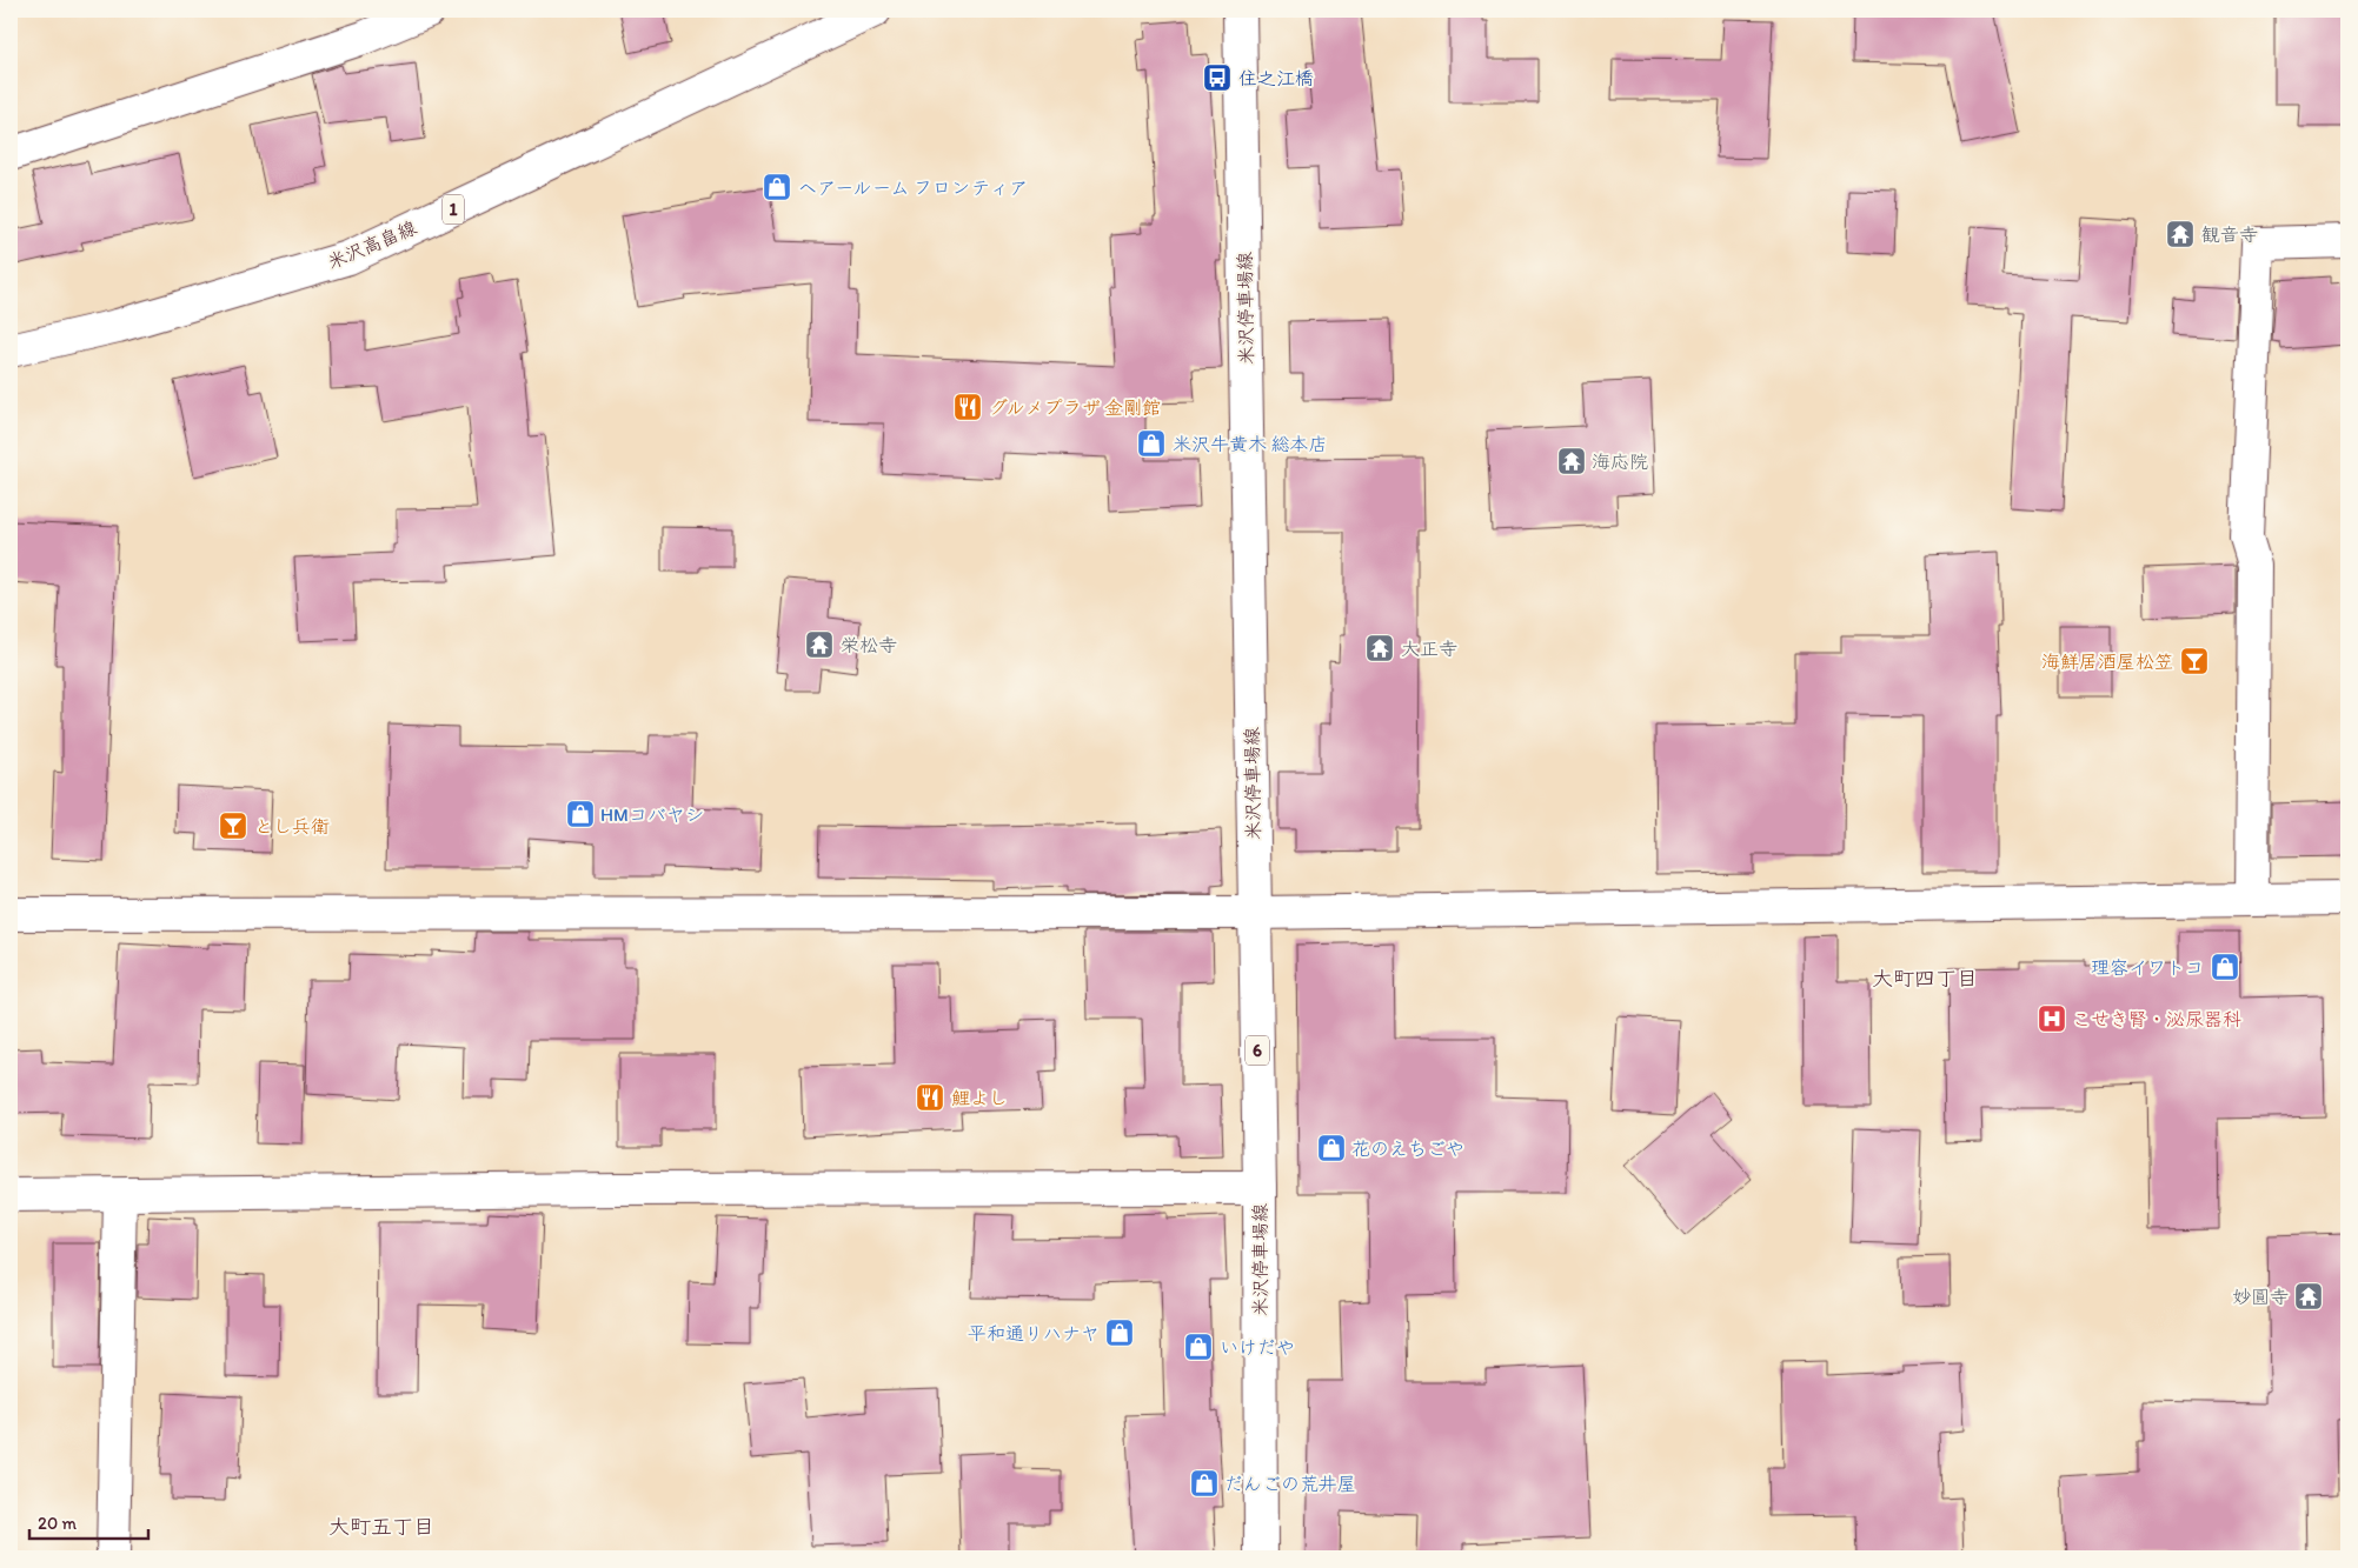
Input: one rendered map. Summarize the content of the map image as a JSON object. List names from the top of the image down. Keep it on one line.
{"streets":{"street":["1","米沢高畠線","米沢停車場線","6"]},"districts":["大町四丁目","大町五丁目"],"places":{"bus stop":["住之江橋"],"shop":["ヘアールーム フロンティア","米沢牛黄木 総本店","HMコバヤシ","理容イワトコ","花のえちごや","平和通りハナヤ","いけだや","だんごの荒井屋"],"temple":["観音寺","海応院","栄松寺","大正寺","妙圓寺"],"restaurant":["グルメプラザ 金剛館","鯉よし"],"bar":["海鮮居酒屋松笠","とし兵衛"],"hospital":["こせき腎・泌尿器科"]},"scale_bar":"20 m"}
